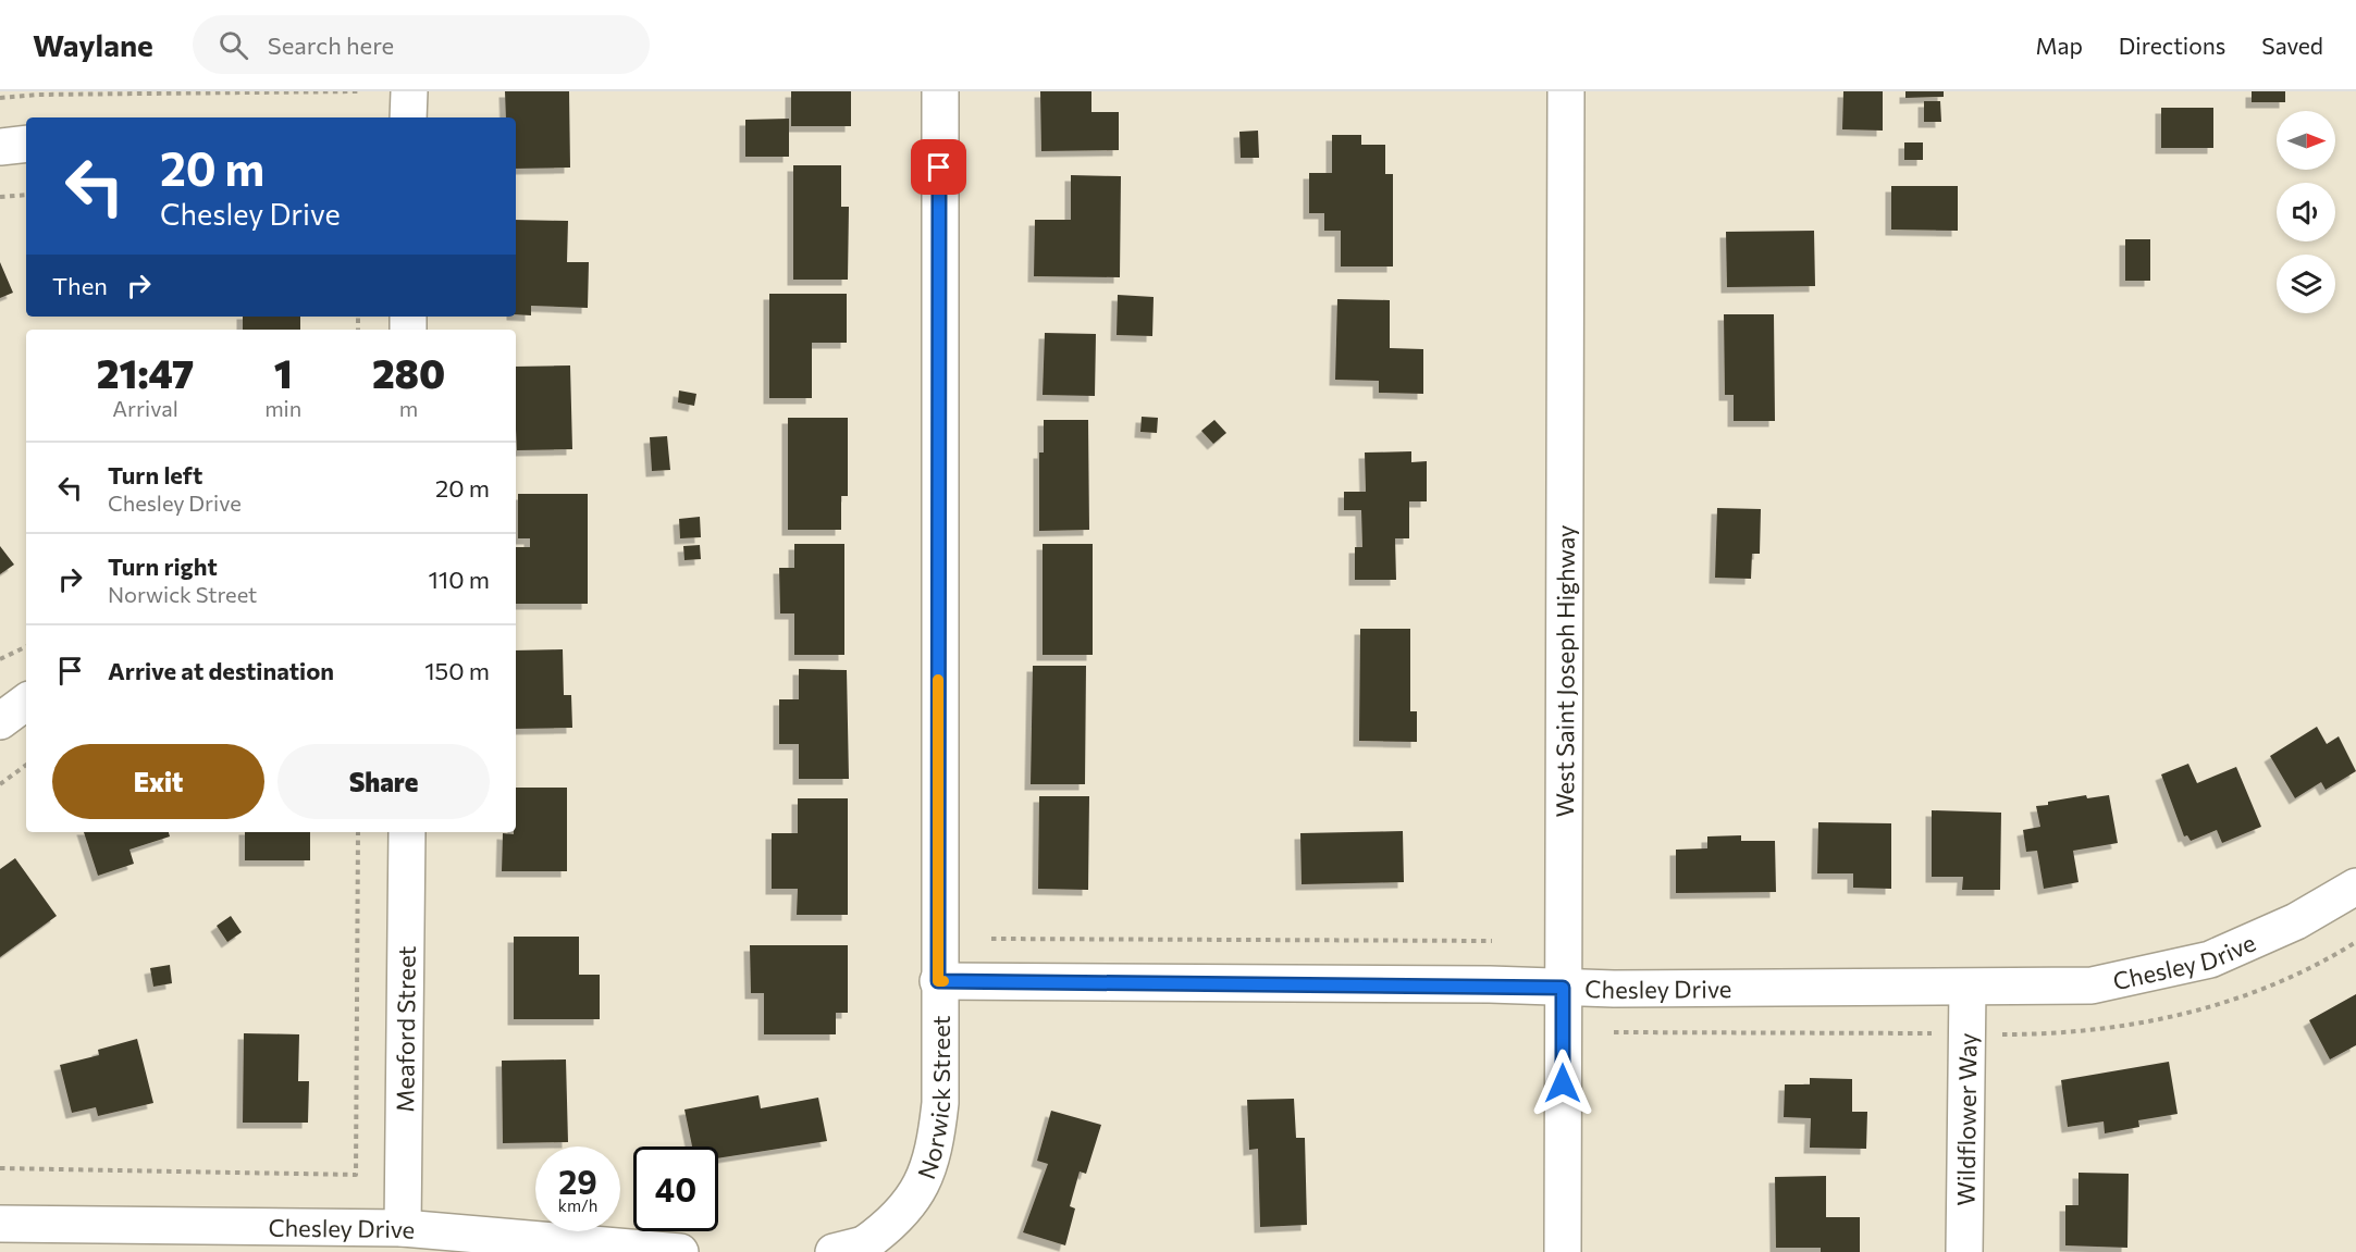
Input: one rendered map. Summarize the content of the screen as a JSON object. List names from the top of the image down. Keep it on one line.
{"streets":{"street":["West Saint Joseph Highway","Chesley Drive","Meaford Street","Norwick Street","Wildflower Way"]},"crossings":[["West Saint Joseph Highway","Chesley Drive"],["Chesley Drive","Meaford Street"],["Chesley Drive","Norwick Street"],["Chesley Drive","Wildflower Way"]],"north":"right","page":{"header":"Waylane","search":"Search here","nav":["Map","Directions","Saved"],"turn":["20 m","Chesley Drive"],"then":"Then","eta":["21:47","Arrival","1","min","280","m"],"list":[{"name":"Turn left","note":"Chesley Drive","value":"20 m"},{"name":"Turn right","note":"Norwick Street","value":"110 m"},{"name":"Arrive at destination","value":"150 m"}],"buttons":["Exit","Share"],"speed":"29 km/h","limit":"40"}}
